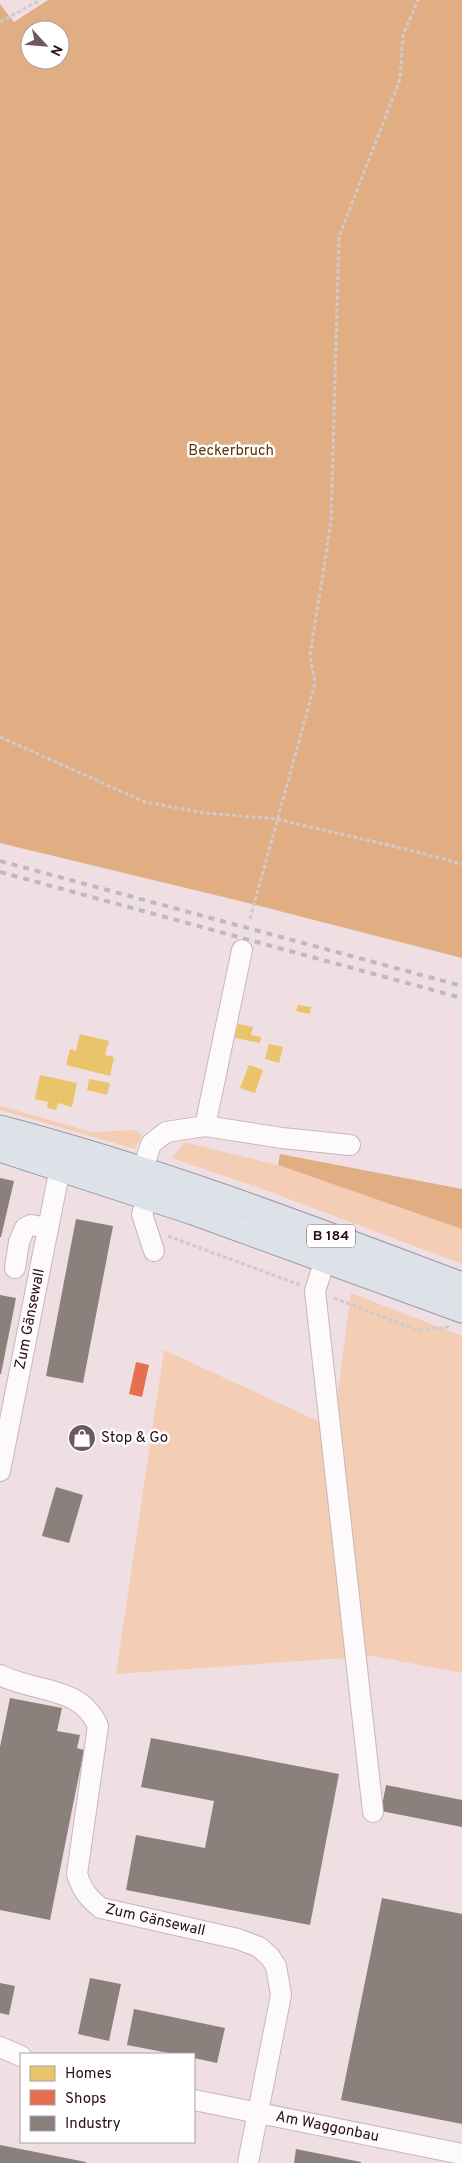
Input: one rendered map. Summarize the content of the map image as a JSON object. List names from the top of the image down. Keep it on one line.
{"streets":{"main road":["B 184"],"street":["Zum Gänsewall","Am Waggonbau"]},"crossings":[["B 184","Zum Gänsewall"],["Zum Gänsewall","Am Waggonbau"]],"parks":["Beckerbruch"],"places":{"shop":["Stop & Go"]},"legend":["Homes","Shops","Industry"],"north":"bottom right"}
